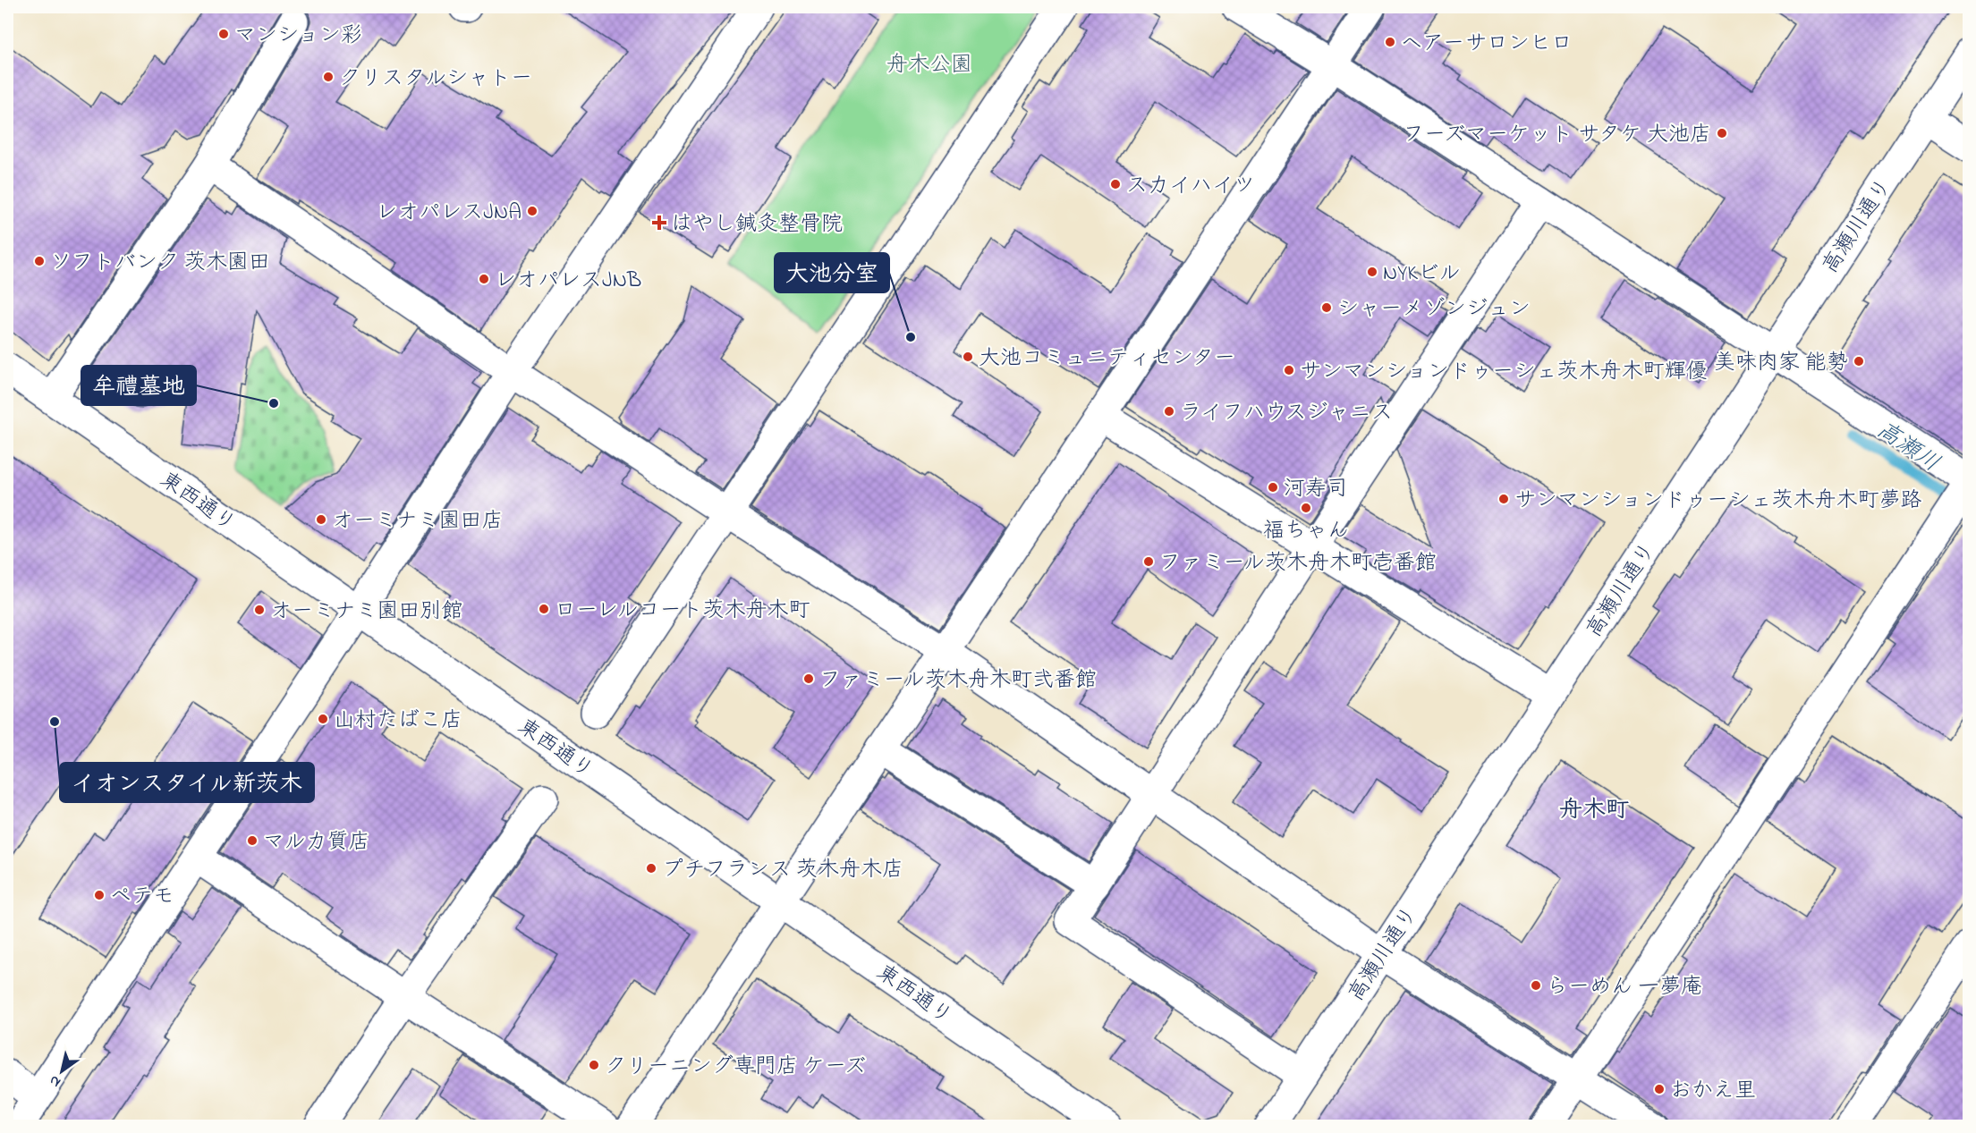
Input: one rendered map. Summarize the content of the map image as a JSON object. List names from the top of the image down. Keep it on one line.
{"streets":{"street":["高瀬川通り","東西通り"]},"districts":["舟木町"],"water":["高瀬川"],"parks":["舟木公園"],"places":{"other":["マンション彩","ヘアーサロンヒロ","クリスタルシャトー","フーズマーケット サタケ 大池店","スカイハイツ","レオパレスJNA","ソフトバンク 茨木園田","NYKビル","レオパレスJNB","シャーメゾンジュン","大池分室","大池コミュニティセンター","美味肉家 能勢","サンマンションドゥーシェ茨木舟木町輝優","牟禮墓地","ライフハウスジャニス","河寿司","サンマンションドゥーシェ茨木舟木町夢路","福ちゃん","オーミナミ園田店","ファミール茨木舟木町壱番館","ローレルコート茨木舟木町","オーミナミ園田別館","ファミール茨木舟木町弐番館","山村たばこ店","イオンスタイル新茨木","マルカ質店","プチフランス 茨木舟木店","ペテモ","らーめん 一夢庵","クリーニング専門店 ケーズ","おかえ里"],"health":["はやし鍼灸整骨院"]},"north":"bottom left"}
